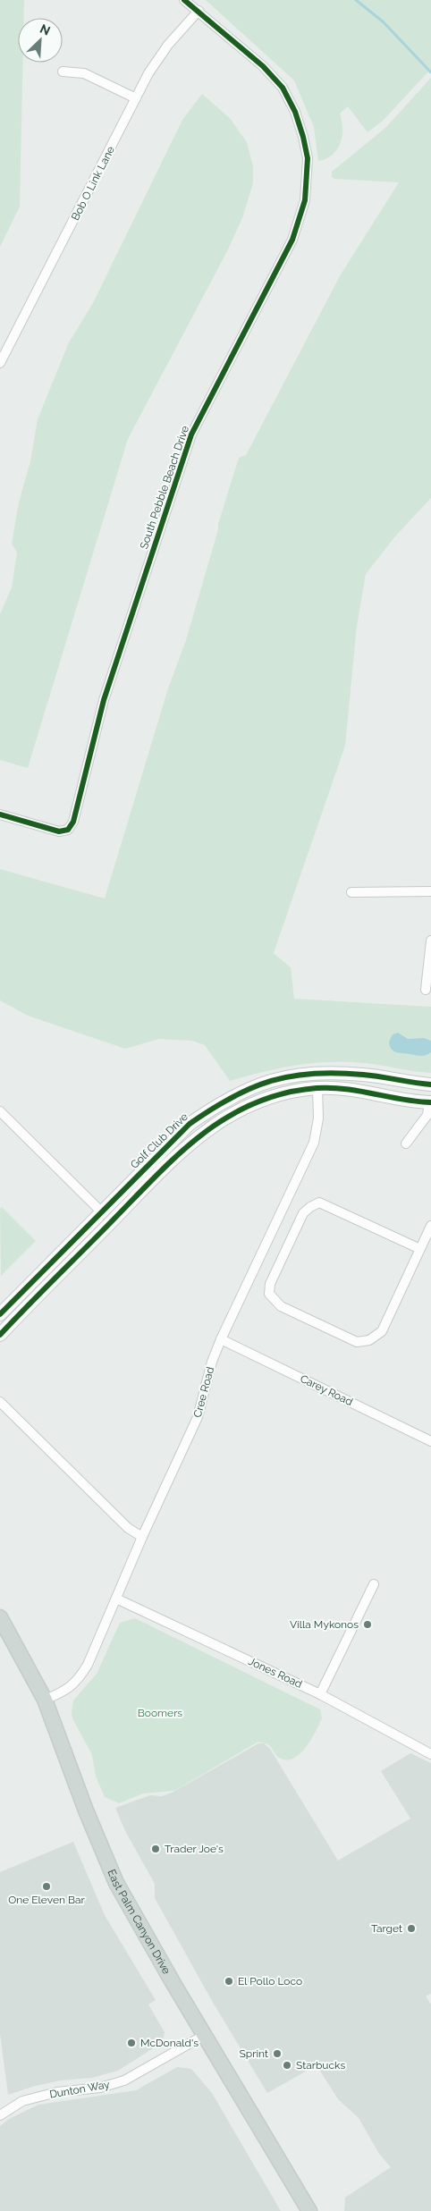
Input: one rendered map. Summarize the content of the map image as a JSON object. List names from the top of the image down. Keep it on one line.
{"streets":{"main road":["East Palm Canyon Drive"],"street":["Bob O Link Lane","South Pebble Beach Drive","Golf Club Drive","Carey Road","Cree Road","Jones Road","Dunton Way"]},"crossings":[["Bob O Link Lane","South Pebble Beach Drive"],["Carey Road","Cree Road"],["Cree Road","Jones Road"],["Cree Road","East Palm Canyon Drive"],["East Palm Canyon Drive","Dunton Way"]],"parks":["Boomers"],"places":["Villa Mykonos","Trader Joe's","One Eleven Bar","Target","El Pollo Loco","McDonald's","Sprint","Starbucks"],"north":"top right"}
